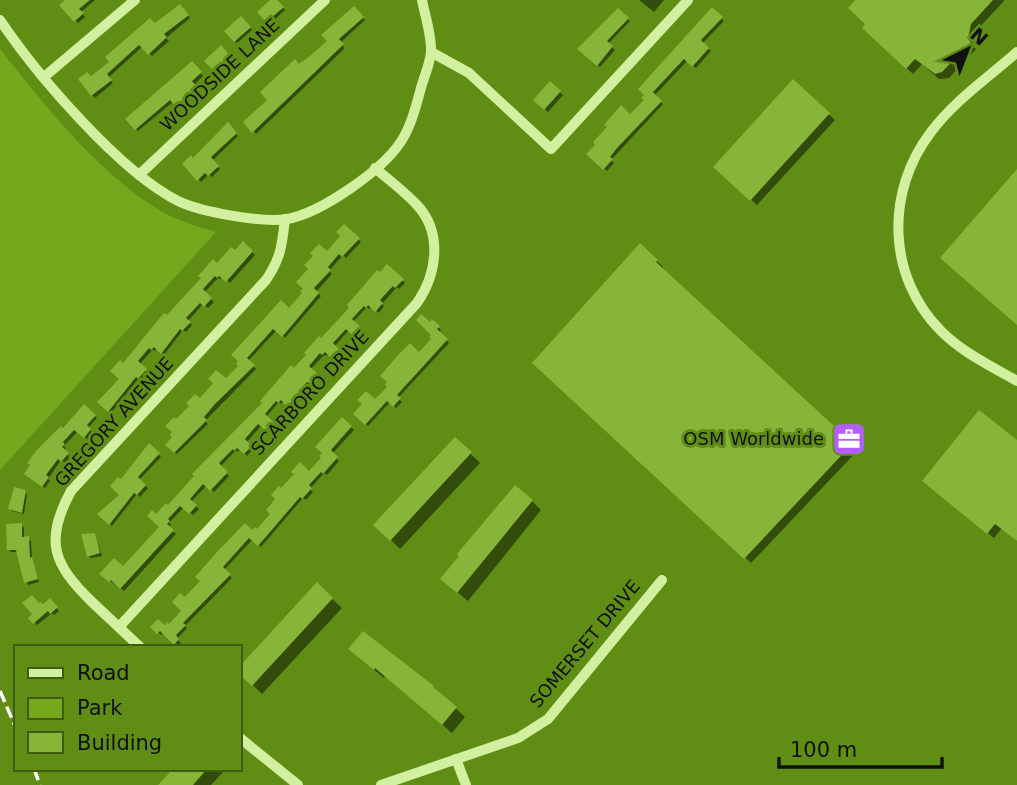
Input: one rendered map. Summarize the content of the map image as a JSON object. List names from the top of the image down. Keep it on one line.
{"streets":{"street":["WOODSIDE LANE","SCARBORO DRIVE","GREGORY AVENUE","SOMERSET DRIVE"]},"crossings":[["SCARBORO DRIVE","GREGORY AVENUE"]],"places":{"office":["OSM Worldwide"]},"legend":["Road","Park","Building"],"scale_bar":"100 m","north":"top right"}
